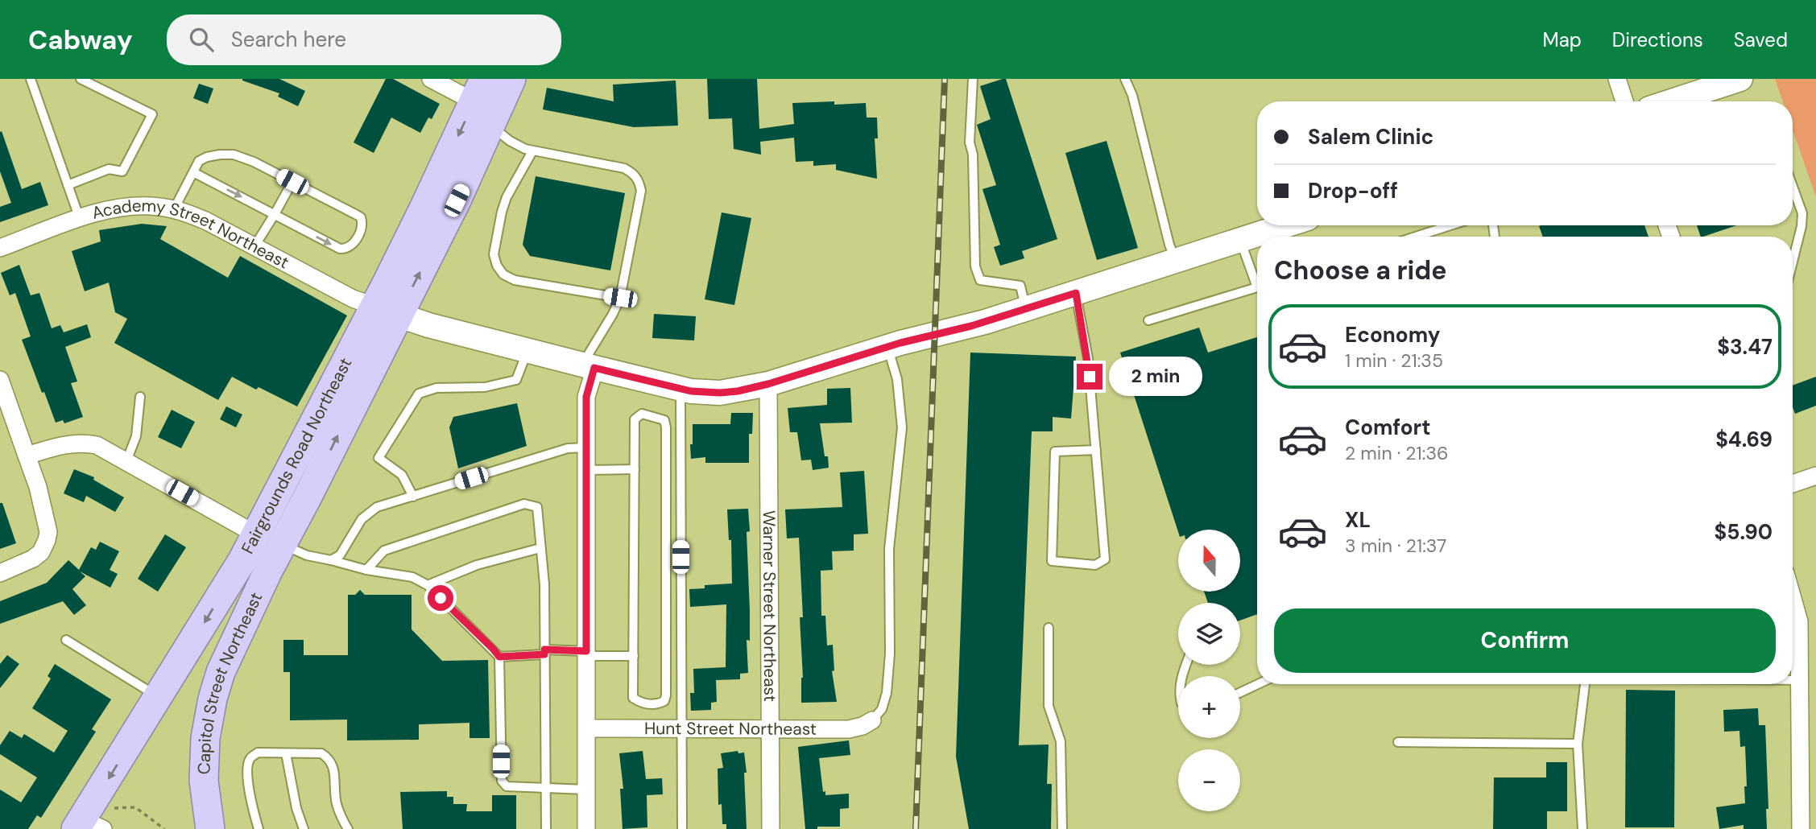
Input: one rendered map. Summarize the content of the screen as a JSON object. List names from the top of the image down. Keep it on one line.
{"streets":{"main road":["Fairgrounds Road Northeast","Capitol Street Northeast"],"street":["Academy Street Northeast","Warner Street Northeast","Hunt Street Northeast"]},"crossings":[["Academy Street Northeast","Fairgrounds Road Northeast"],["Fairgrounds Road Northeast","Capitol Street Northeast"],["Warner Street Northeast","Hunt Street Northeast"]],"north":"top","page":{"header":"Cabway","search":"Search here","nav":["Map","Directions","Saved"],"banner":["Salem Clinic","Drop-off"],"heading":"Choose a ride","list":[{"name":"Economy","note":"1 min · 21:35","value":"$3.47"},{"name":"Comfort","note":"2 min · 21:36","value":"$4.69"},{"name":"XL","note":"3 min · 21:37","value":"$5.90"}],"bubble":"2 min","map_buttons":["+","−"],"buttons":"Confirm"}}
